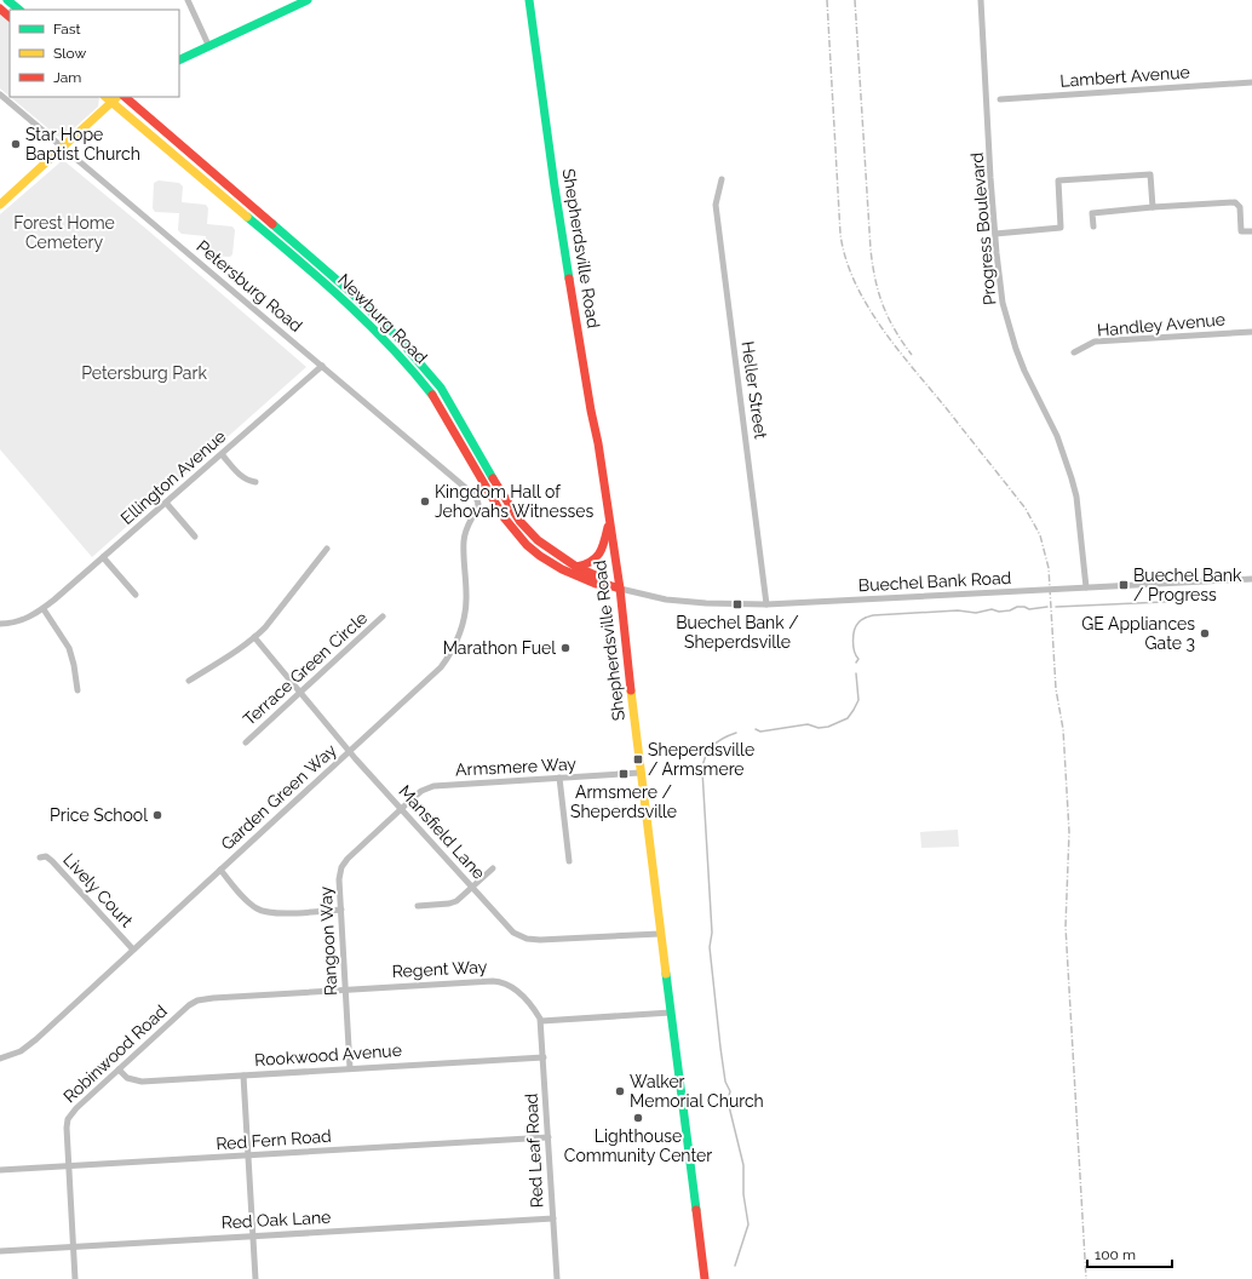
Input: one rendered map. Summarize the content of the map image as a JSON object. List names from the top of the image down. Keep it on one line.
{"streets":{"main road":["Shepherdsville Road","Newburg Road"],"street":["Lambert Avenue","Progress Boulevard","Petersburg Road","Handley Avenue","Heller Street","Ellington Avenue","Buechel Bank Road","Terrace Green Circle","Armsmere Way","Garden Green Way","Mansfield Lane","Lively Court","Rangoon Way","Regent Way","Robinwood Road","Rookwood Avenue","Red Fern Road","Red Leaf Road","Red Oak Lane"]},"crossings":[["Progress Boulevard","Buechel Bank Road"],["Shepherdsville Road","Newburg Road"],["Shepherdsville Road","Buechel Bank Road"],["Shepherdsville Road","Armsmere Way"],["Shepherdsville Road","Mansfield Lane"],["Petersburg Road","Ellington Avenue"],["Petersburg Road","Garden Green Way"],["Newburg Road","Buechel Bank Road"],["Heller Street","Buechel Bank Road"],["Terrace Green Circle","Mansfield Lane"],["Armsmere Way","Mansfield Lane"],["Armsmere Way","Rangoon Way"],["Garden Green Way","Mansfield Lane"],["Garden Green Way","Lively Court"],["Mansfield Lane","Rangoon Way"],["Rangoon Way","Regent Way"],["Rangoon Way","Rookwood Avenue"],["Regent Way","Robinwood Road"],["Regent Way","Red Leaf Road"],["Robinwood Road","Rookwood Avenue"],["Robinwood Road","Red Fern Road"],["Robinwood Road","Red Oak Lane"],["Rookwood Avenue","Red Leaf Road"],["Red Fern Road","Red Leaf Road"],["Red Leaf Road","Red Oak Lane"]],"parks":["Forest Home Cemetery","Petersburg Park"],"places":{"other":["Star Hope Baptist Church","Kingdom Hall of Jehovahs Witnesses","GE Appliances Gate 3","Marathon Fuel","Price School","Walker Memorial Church","Lighthouse Community Center"],"transit":["Buechel Bank / Progress","Buechel Bank / Sheperdsville","Sheperdsville / Armsmere","Armsmere / Sheperdsville"]},"legend":["Fast","Slow","Jam"],"scale_bar":"100 m"}
